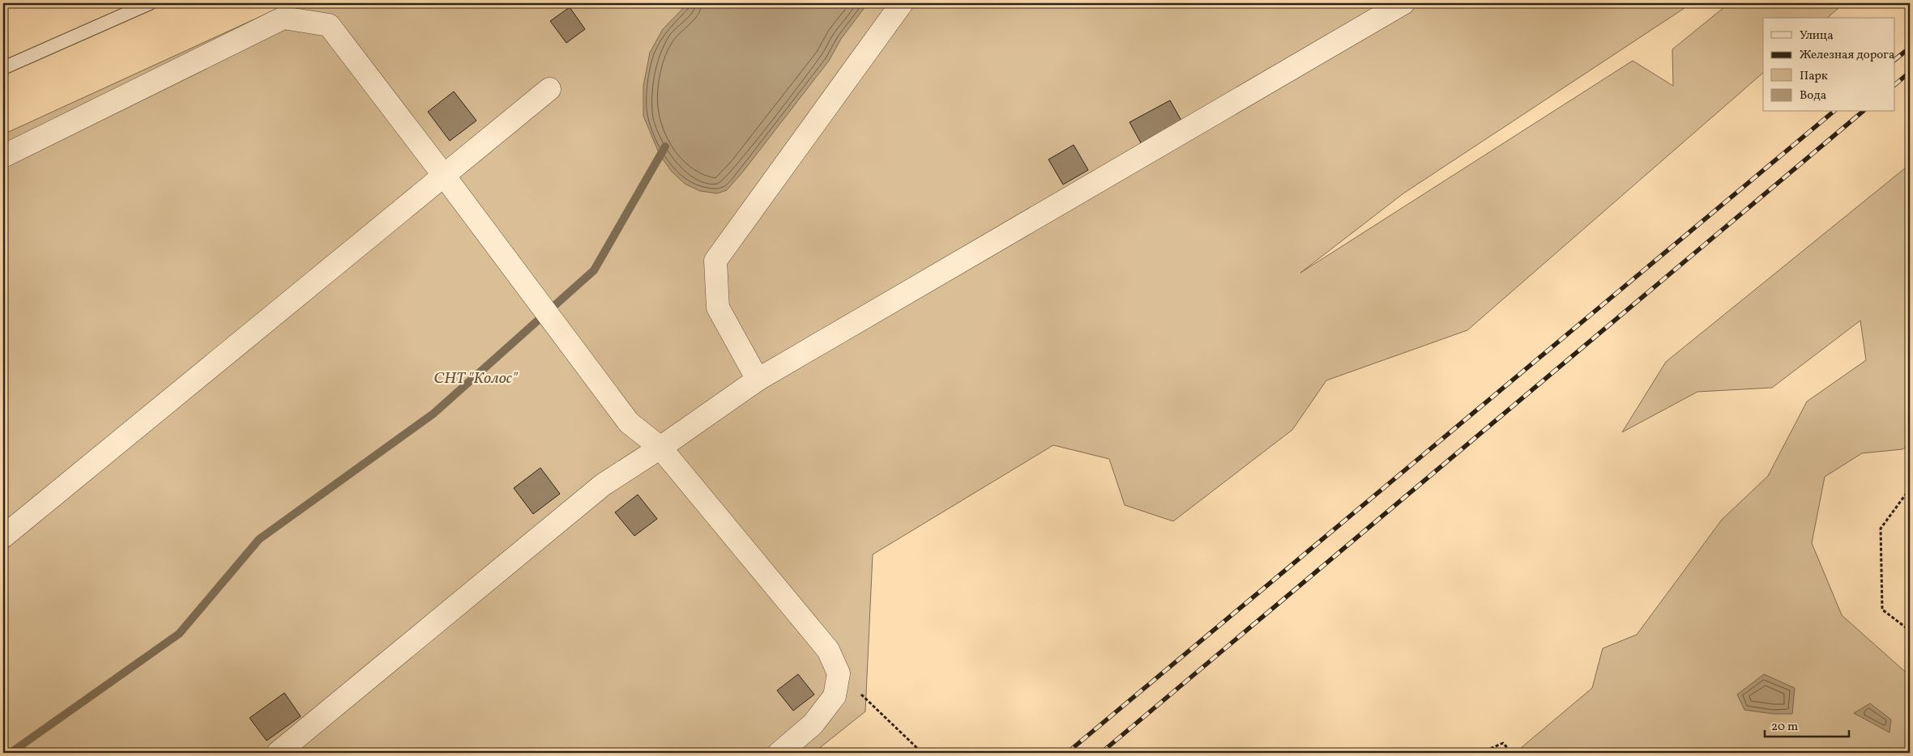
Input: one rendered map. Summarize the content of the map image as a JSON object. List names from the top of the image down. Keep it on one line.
{"parks":["СНТ \"Колос\""],"legend":["Улица","Железная дорога","Парк","Вода"],"scale_bar":"20 m"}
